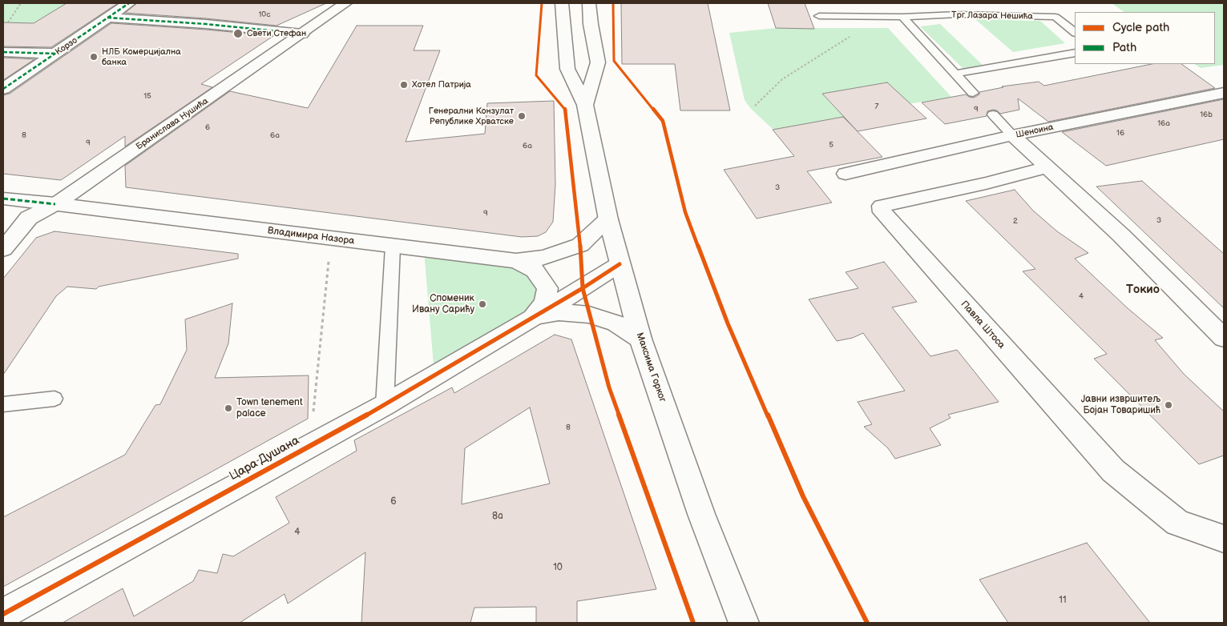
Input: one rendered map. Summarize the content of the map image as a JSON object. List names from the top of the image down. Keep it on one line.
{"streets":{"street":["Корзо","Бранислава Нушића","Шеноина","Владимира Назора","Павла Штоса","Максима Горког","Цара Душана"],"lane":["Трг Лазара Нешића"]},"crossings":[["Бранислава Нушића","Владимира Назора"],["Владимира Назора","Максима Горког"],["Максима Горког","Цара Душана"]],"districts":["Токио"],"places":["Свети Стефан","НЛБ Комерцијална банка","Хотел Патрија","Генерални Конзулат Републике Хрватске","Споменик Ивану Сарићу","Јавни извршитељ Бојан Товаришић","Town tenement palace"],"house_numbers":["10c","15","7","9","16b","16a","6","16","8","6a","9","5","6a","3","9","3","2","4","8","6","8a","4","10","11"],"legend":["Cycle path","Path"]}
